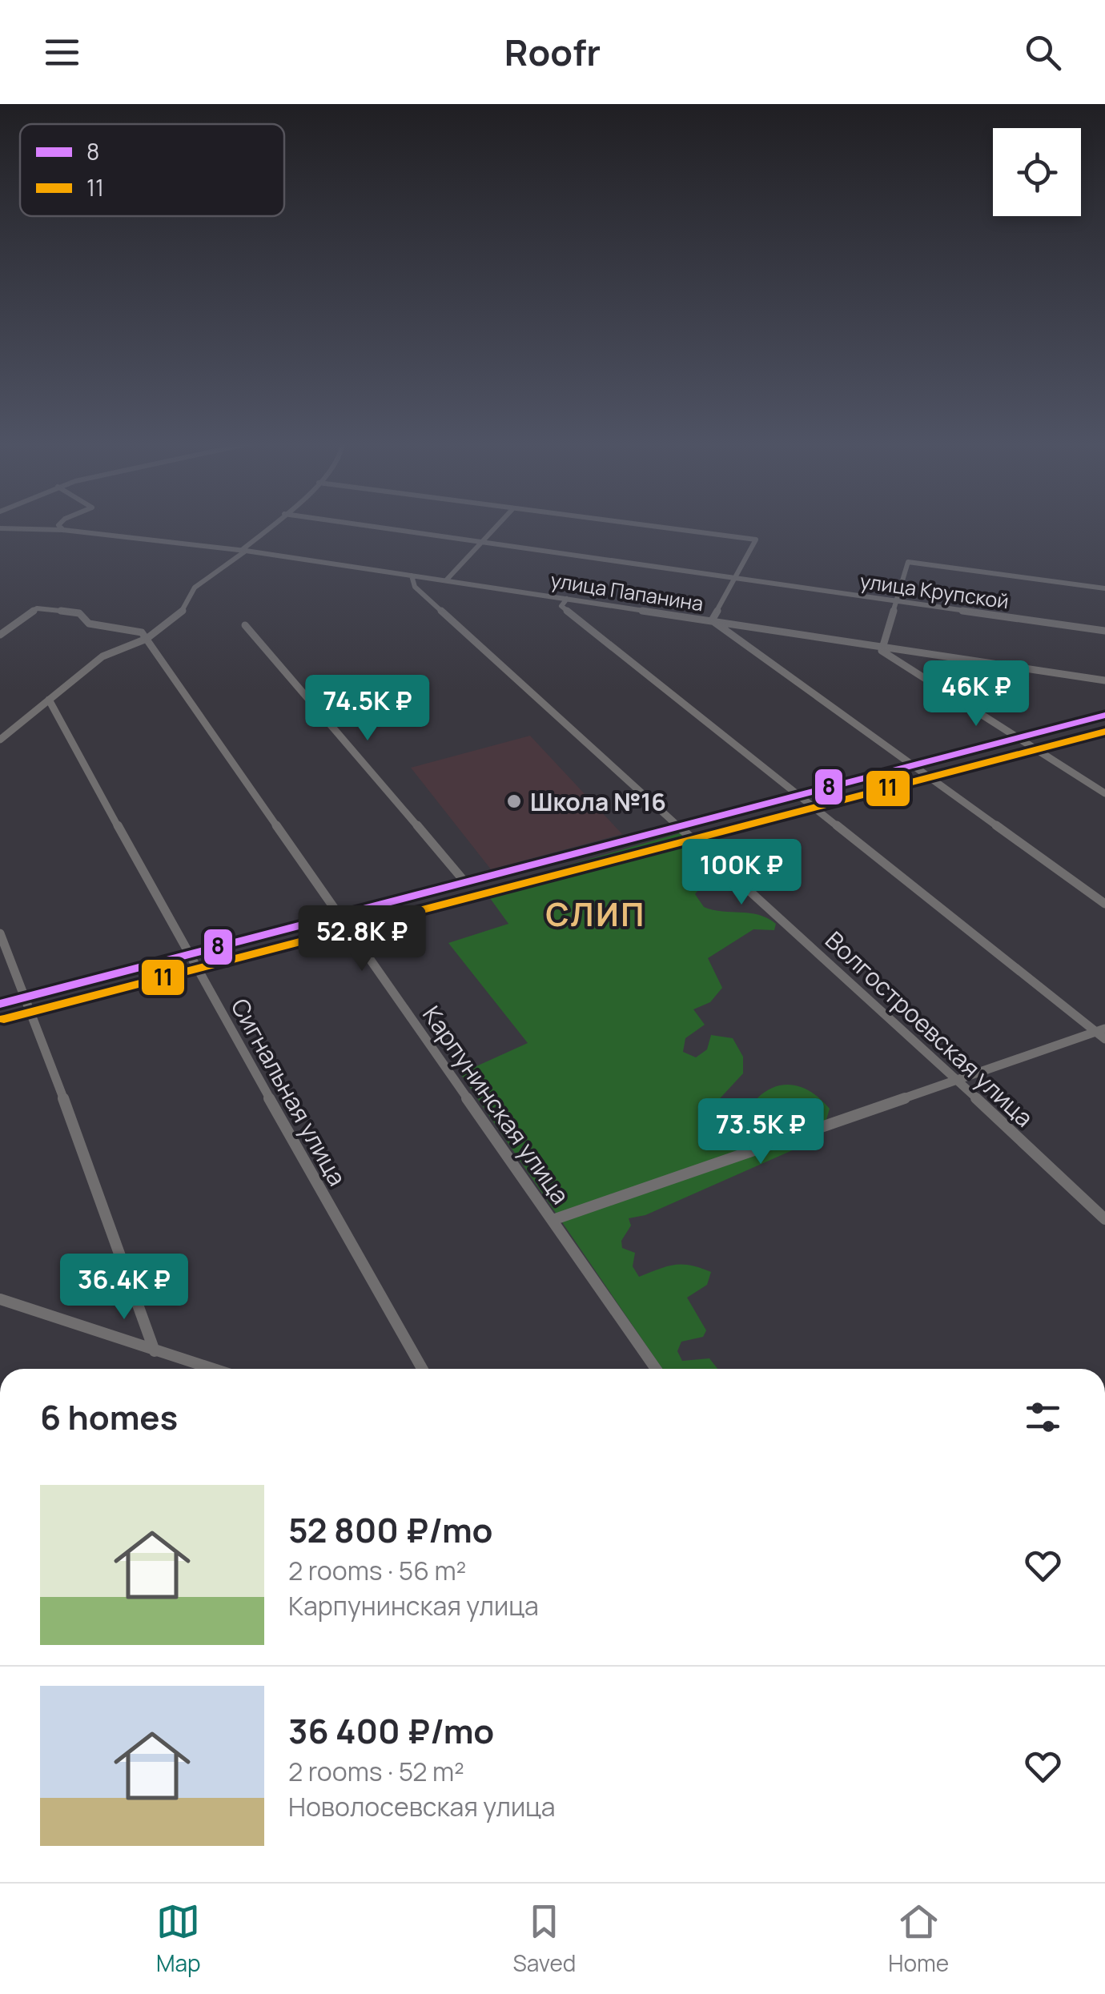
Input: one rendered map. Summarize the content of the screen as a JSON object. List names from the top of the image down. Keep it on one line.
{"streets":{"street":["улица Крупской","улица Папанина","Волгостроевская улица","Сигнальная улица","Карпунинская улица"]},"crossings":[["улица Папанина","Волгостроевская улица"]],"districts":["СЛИП"],"places":["Школа №16"],"lines":["transit line 8","transit line 11"],"legend":["8","11"],"page":{"header":"Roofr","price":["46K ₽","74.5K ₽","100K ₽","52.8K ₽","73.5K ₽","36.4K ₽"],"heading":"6 homes","list":[{"name":"52 800 ₽/mo","note":"2 rooms · 56 m² · Карпунинская улица"},{"name":"36 400 ₽/mo","note":"2 rooms · 52 m² · Новолосевская улица"}],"tabs":["Map","Saved","Home"]}}
